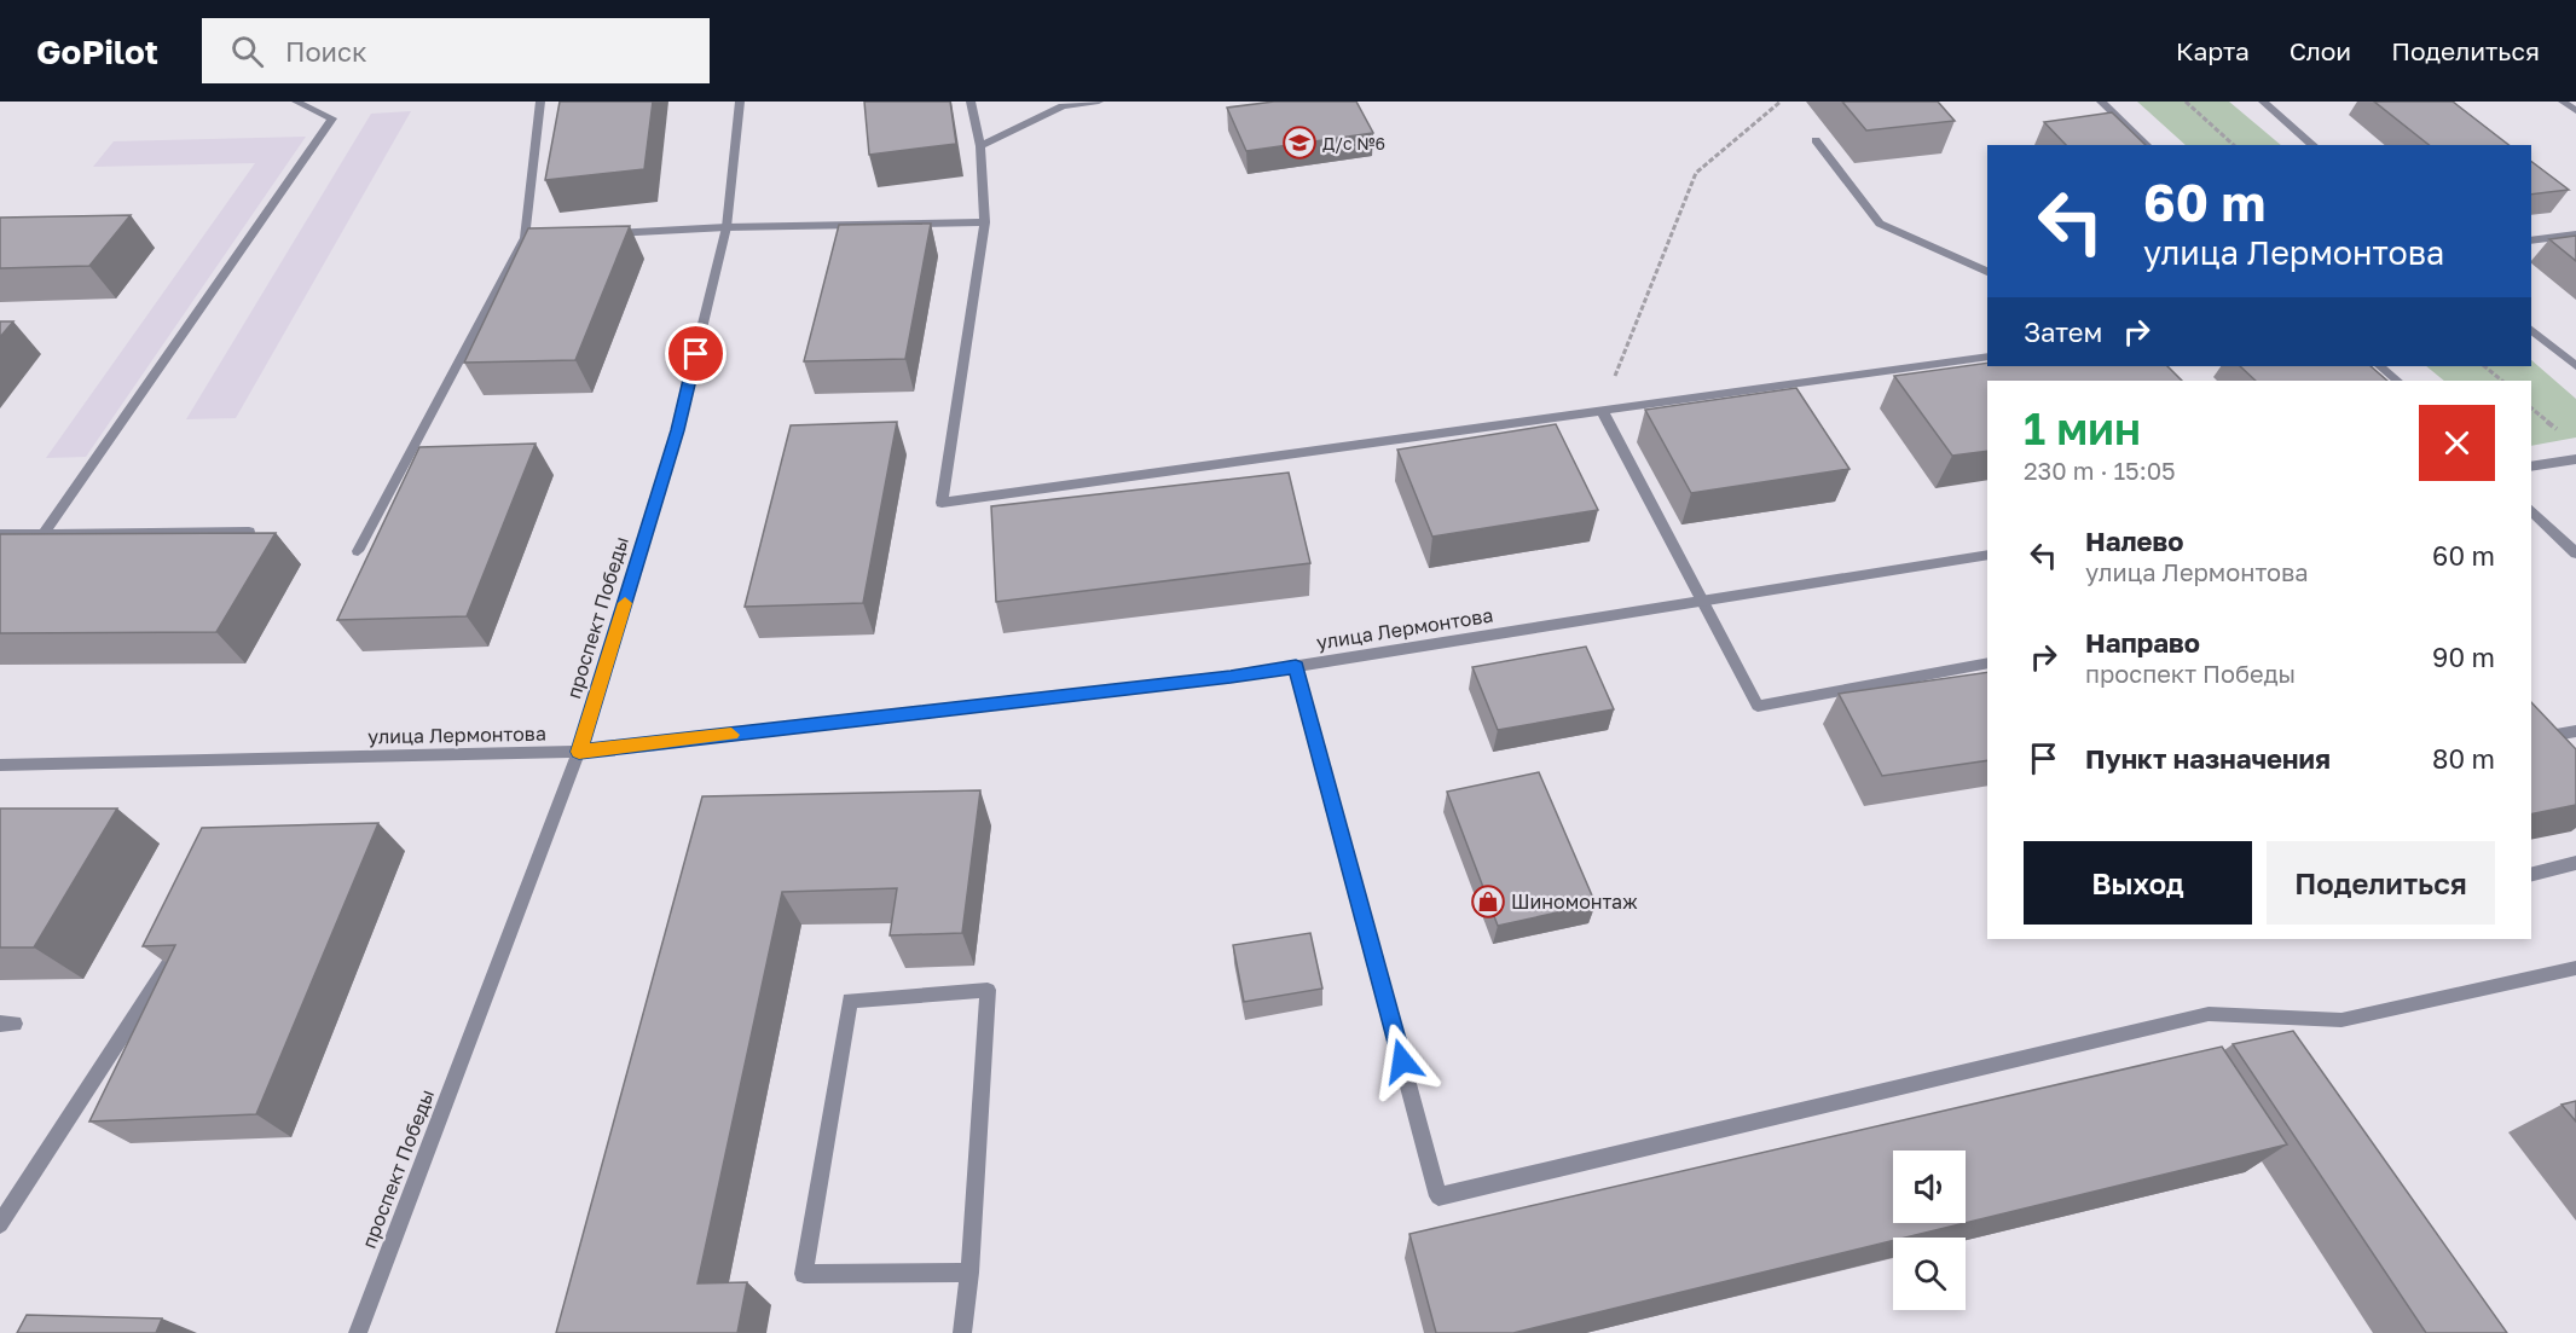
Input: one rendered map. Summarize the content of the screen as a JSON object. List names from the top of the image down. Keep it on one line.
{"streets":{"street":["проспект Победы","улица Лермонтова"]},"crossings":[["проспект Победы","улица Лермонтова"]],"places":{"school or university":["Д/с №6"],"shop":["Шиномонтаж"]},"page":{"header":"GoPilot","search":"Поиск","nav":["Карта","Слои","Поделиться"],"turn":["60 m","улица Лермонтова"],"then":"Затем","heading":["1 мин","230 m · 15:05"],"list":[{"name":"Налево","note":"улица Лермонтова","value":"60 m"},{"name":"Направо","note":"проспект Победы","value":"90 m"},{"name":"Пункт назначения","value":"80 m"}],"buttons":["Выход","Поделиться"]}}
